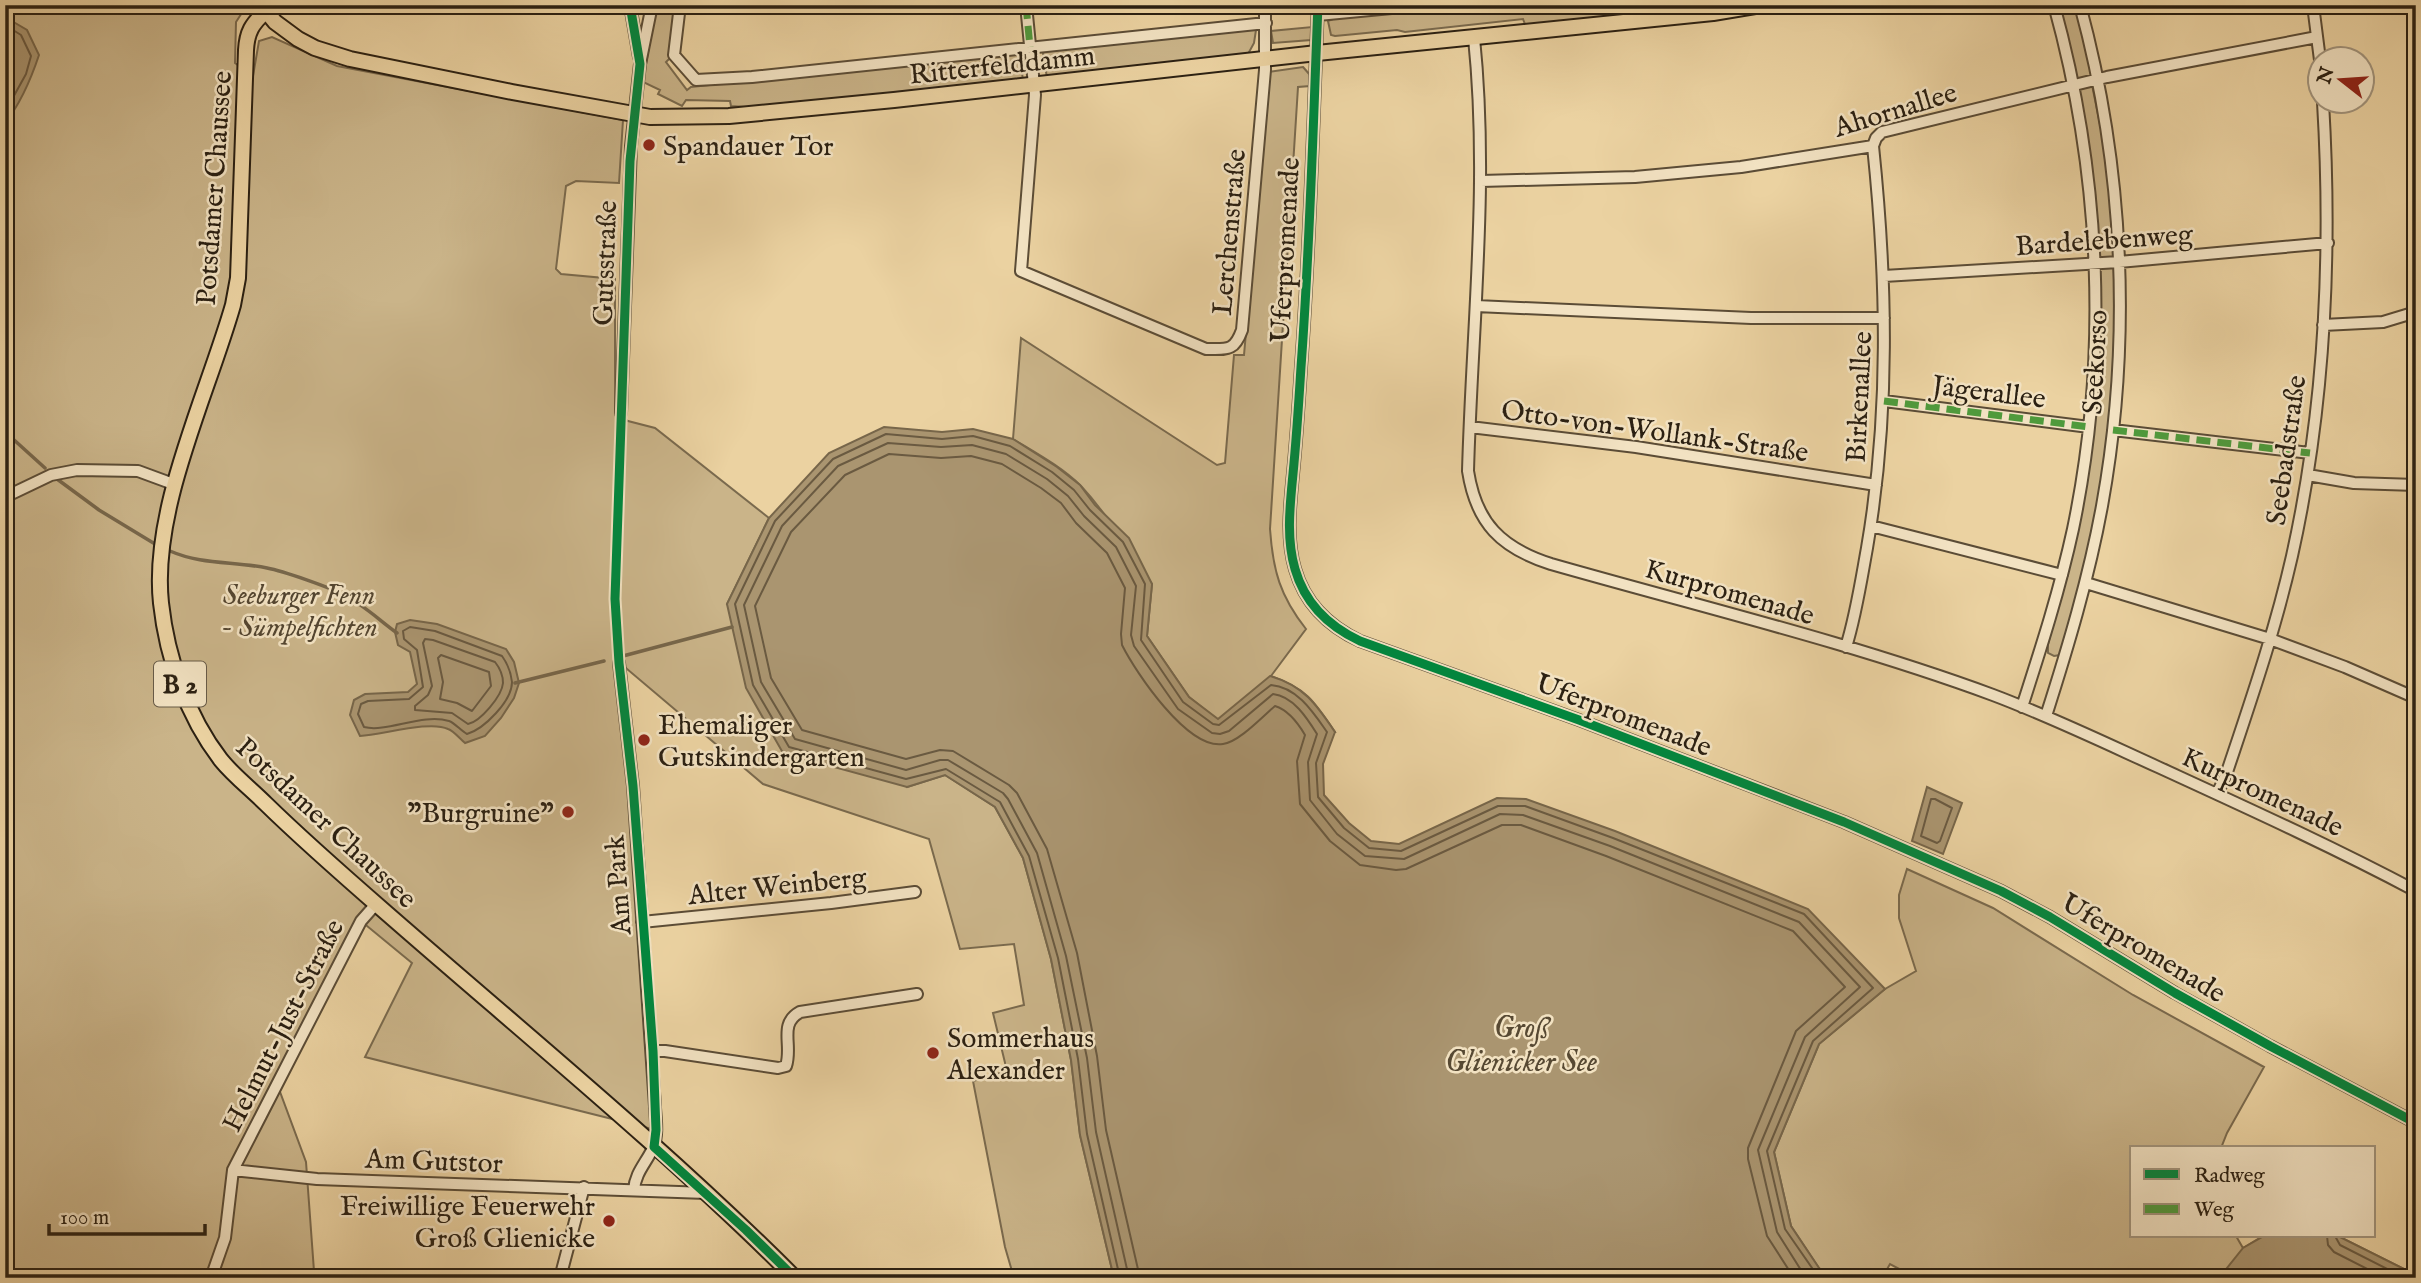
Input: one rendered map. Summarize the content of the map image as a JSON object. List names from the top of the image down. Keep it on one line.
{"streets":{"main road":["Ritterfelddamm","Potsdamer Chaussee","B 2"],"street":["Ahornallee","Lerchenstraße","Bardelebenweg","Uferpromenade","Gutsstraße","Seekorso","Jägerallee","Birkenallee","Otto-von-Wollank-Straße","Seebadstraße","Kurpromenade","Am Park","Alter Weinberg","Helmut-Just-Straße","Am Gutstor"]},"crossings":[["Ritterfelddamm","Potsdamer Chaussee"],["Ritterfelddamm","Lerchenstraße"],["Ritterfelddamm","Uferpromenade"],["Ritterfelddamm","Gutsstraße"],["Ritterfelddamm","Kurpromenade"],["Ahornallee","Seekorso"],["Ahornallee","Birkenallee"],["Ahornallee","Kurpromenade"],["Potsdamer Chaussee","Am Park"],["Potsdamer Chaussee","Helmut-Just-Straße"],["Potsdamer Chaussee","Am Gutstor"],["Bardelebenweg","Seekorso"],["Bardelebenweg","Birkenallee"],["Bardelebenweg","Seebadstraße"],["Seekorso","Jägerallee"],["Seekorso","Kurpromenade"],["Jägerallee","Birkenallee"],["Birkenallee","Otto-von-Wollank-Straße"],["Birkenallee","Kurpromenade"],["Otto-von-Wollank-Straße","Kurpromenade"],["Seebadstraße","Kurpromenade"],["Am Park","Alter Weinberg"],["Helmut-Just-Straße","Am Gutstor"]],"water":["Groß Glienicker See"],"parks":["Seeburger Fenn - Sümpelfichten"],"places":["Spandauer Tor","Ehemaliger Gutskindergarten","\"Burgruine\"","Sommerhaus Alexander","Freiwillige Feuerwehr Groß Glienicke"],"legend":["Radweg","Weg"],"scale_bar":"100 m","north":"left"}
